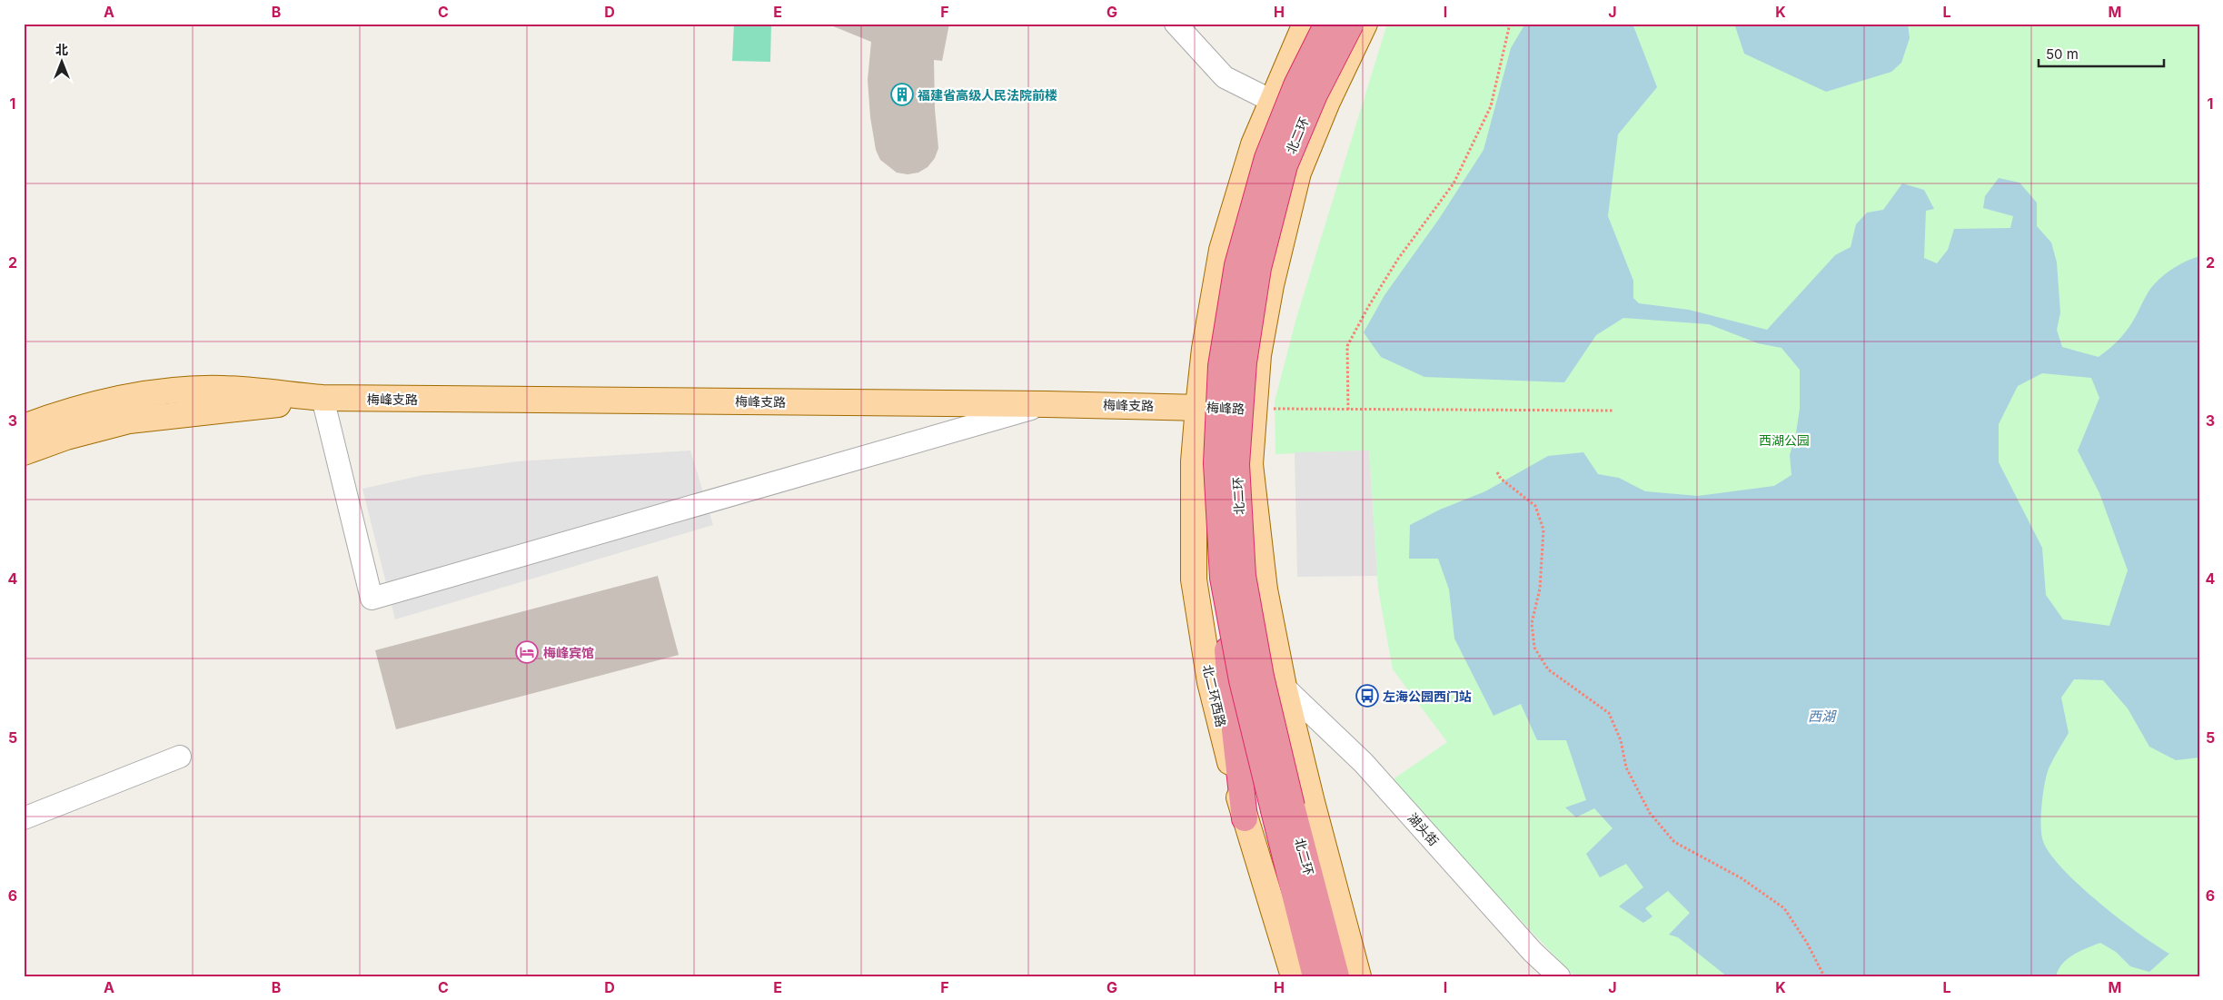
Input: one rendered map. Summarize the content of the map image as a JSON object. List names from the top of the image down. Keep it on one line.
{"streets":{"highway":["北二环"],"main road":["梅峰支路","梅峰路","北二环西路"],"street":["湖头街"]},"crossings":[["梅峰支路","梅峰路"],["梅峰支路","北二环西路"],["梅峰路","北二环西路"]],"water":["西湖"],"parks":["西湖公园"],"places":{"building":["福建省高级人民法院前楼"],"hotel":["梅峰宾馆"],"bus stop":["左海公园西门站"]},"scale_bar":"50 m","north":"top","grid":{"columns":["A","B","C","D","E","F","G","H","I","J","K","L","M"],"rows":["1","2","3","4","5","6"]}}
